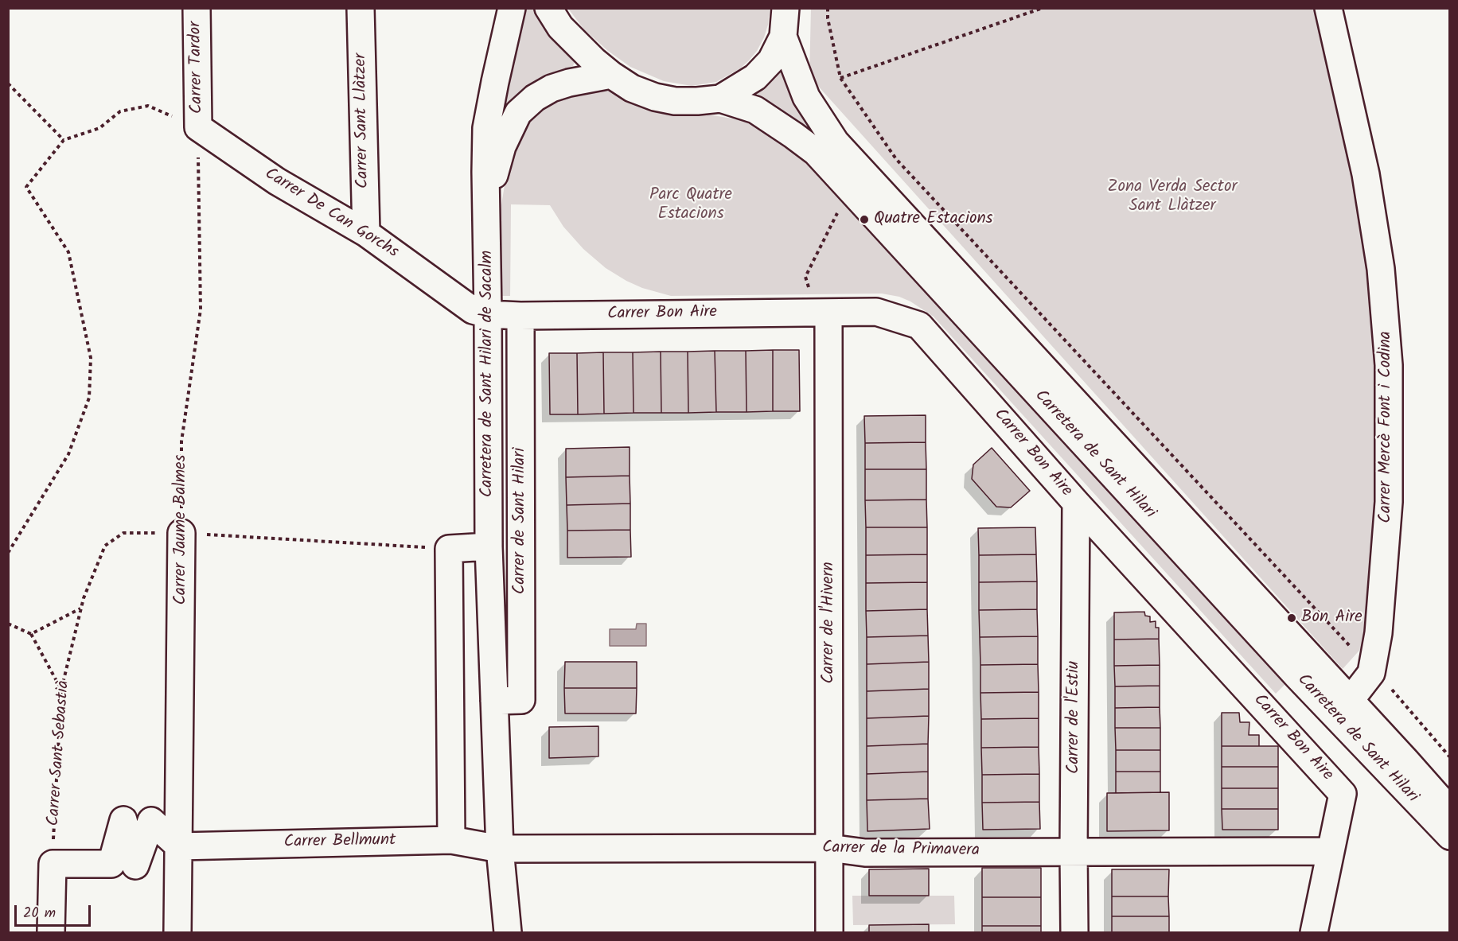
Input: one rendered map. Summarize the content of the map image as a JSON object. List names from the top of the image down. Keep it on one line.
{"streets":{"street":["Carrer Tardor","Carrer Sant Llàtzer","Carrer De Can Gorchs","Carrer Bon Aire","Carretera de Sant Hilari de Sacalm","Carrer Mercè Font i Codina","Carretera de Sant Hilari","Carrer de Sant Hilari","Carrer Jaume Balmes","Carrer de l'Hivern","Carrer de l'Estiu","Carrer Bellmunt","Carrer de la Primavera"],"path":["Carrer Sant Sebastià"]},"crossings":[["Carrer Tardor","Carrer De Can Gorchs"],["Carrer Tardor","Carrer Jaume Balmes"],["Carrer Sant Llàtzer","Carrer De Can Gorchs"],["Carrer De Can Gorchs","Carrer Bon Aire"],["Carrer De Can Gorchs","Carretera de Sant Hilari de Sacalm"],["Carrer De Can Gorchs","Carrer Jaume Balmes"],["Carrer Bon Aire","Carretera de Sant Hilari de Sacalm"],["Carrer Bon Aire","Carrer de Sant Hilari"],["Carrer Bon Aire","Carrer de l'Hivern"],["Carrer Bon Aire","Carrer de l'Estiu"],["Carrer Bon Aire","Carrer de la Primavera"],["Carretera de Sant Hilari de Sacalm","Carrer de Sant Hilari"],["Carretera de Sant Hilari de Sacalm","Carrer Bellmunt"],["Carretera de Sant Hilari de Sacalm","Carrer de la Primavera"],["Carrer Mercè Font i Codina","Carretera de Sant Hilari"],["Carrer Jaume Balmes","Carrer Sant Sebastià"],["Carrer Jaume Balmes","Carrer Bellmunt"],["Carrer de l'Hivern","Carrer de la Primavera"],["Carrer de l'Estiu","Carrer de la Primavera"],["Carrer Bellmunt","Carrer de la Primavera"]],"parks":["Zona Verda Sector Sant Llàtzer","Parc Quatre Estacions"],"places":["Quatre Estacions","Bon Aire"],"scale_bar":"20 m"}
